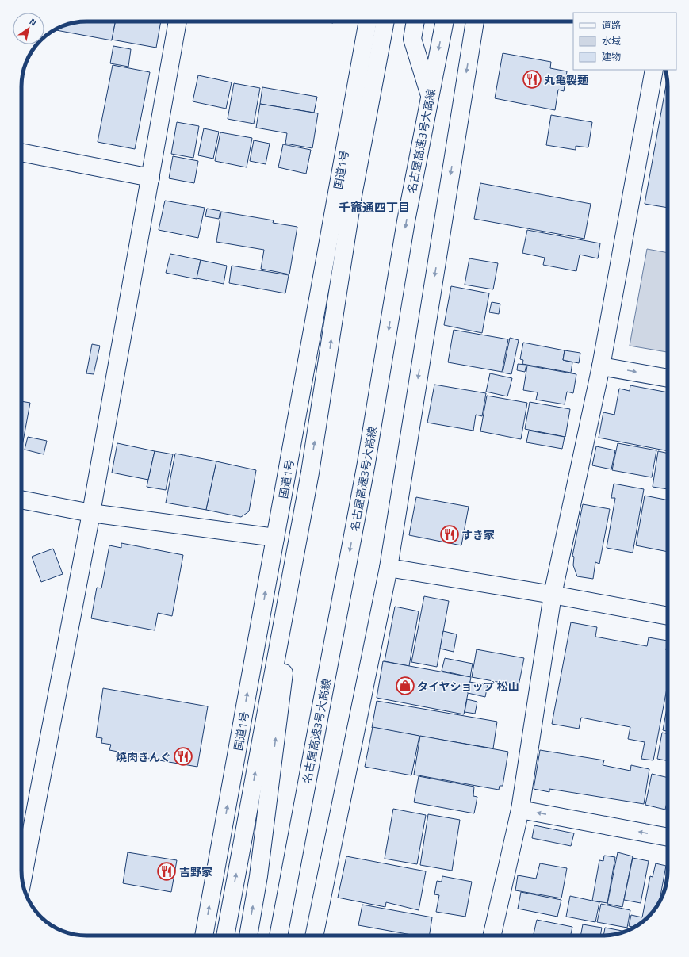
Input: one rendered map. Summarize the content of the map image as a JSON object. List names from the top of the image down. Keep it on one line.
{"streets":{"main road":["名古屋高速3号大高線","国道1号"]},"districts":["千竈通四丁目"],"places":{"restaurant":["丸亀製麺","すき家","焼肉きんぐ","吉野家"],"shop":["タイヤショップ 松山"]},"legend":["道路","水域","建物"],"north":"top right"}
